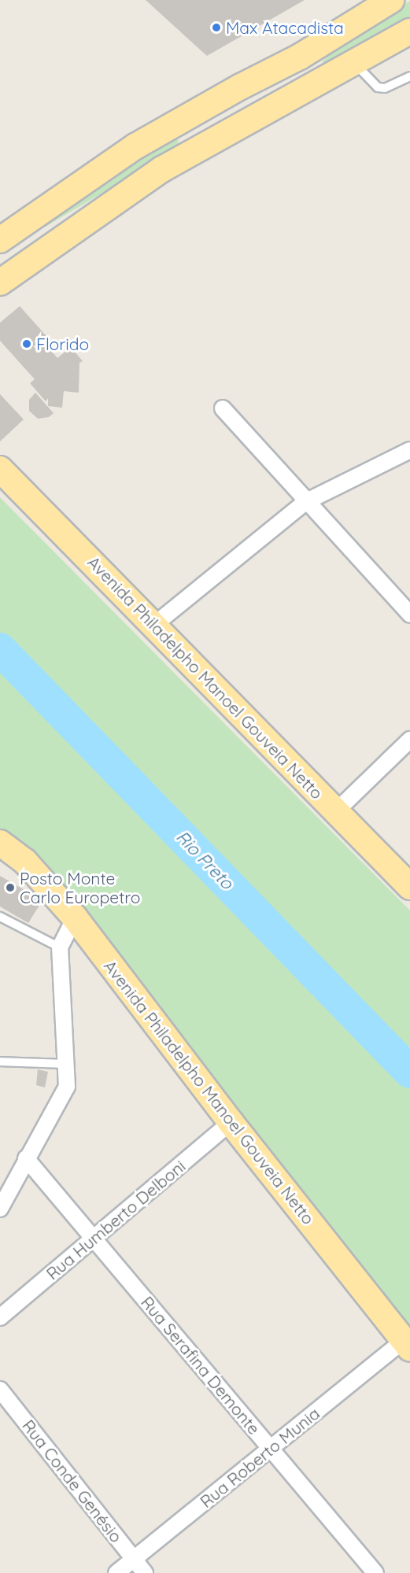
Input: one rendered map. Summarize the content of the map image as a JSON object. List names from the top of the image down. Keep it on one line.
{"streets":{"main road":["Avenida Philadelpho Manoel Gouveia Netto"],"street":["Rua Humberto Delboni","Rua Serafina Demonte","Rua Roberto Munia","Rua Conde Genésio"]},"crossings":[["Avenida Philadelpho Manoel Gouveia Netto","Rua Humberto Delboni"],["Avenida Philadelpho Manoel Gouveia Netto","Rua Roberto Munia"],["Rua Humberto Delboni","Rua Serafina Demonte"],["Rua Serafina Demonte","Rua Roberto Munia"],["Rua Roberto Munia","Rua Conde Genésio"]],"water":["Rio Preto"],"places":["Max Atacadista","Florido","Posto Monte Carlo Europetro"]}
